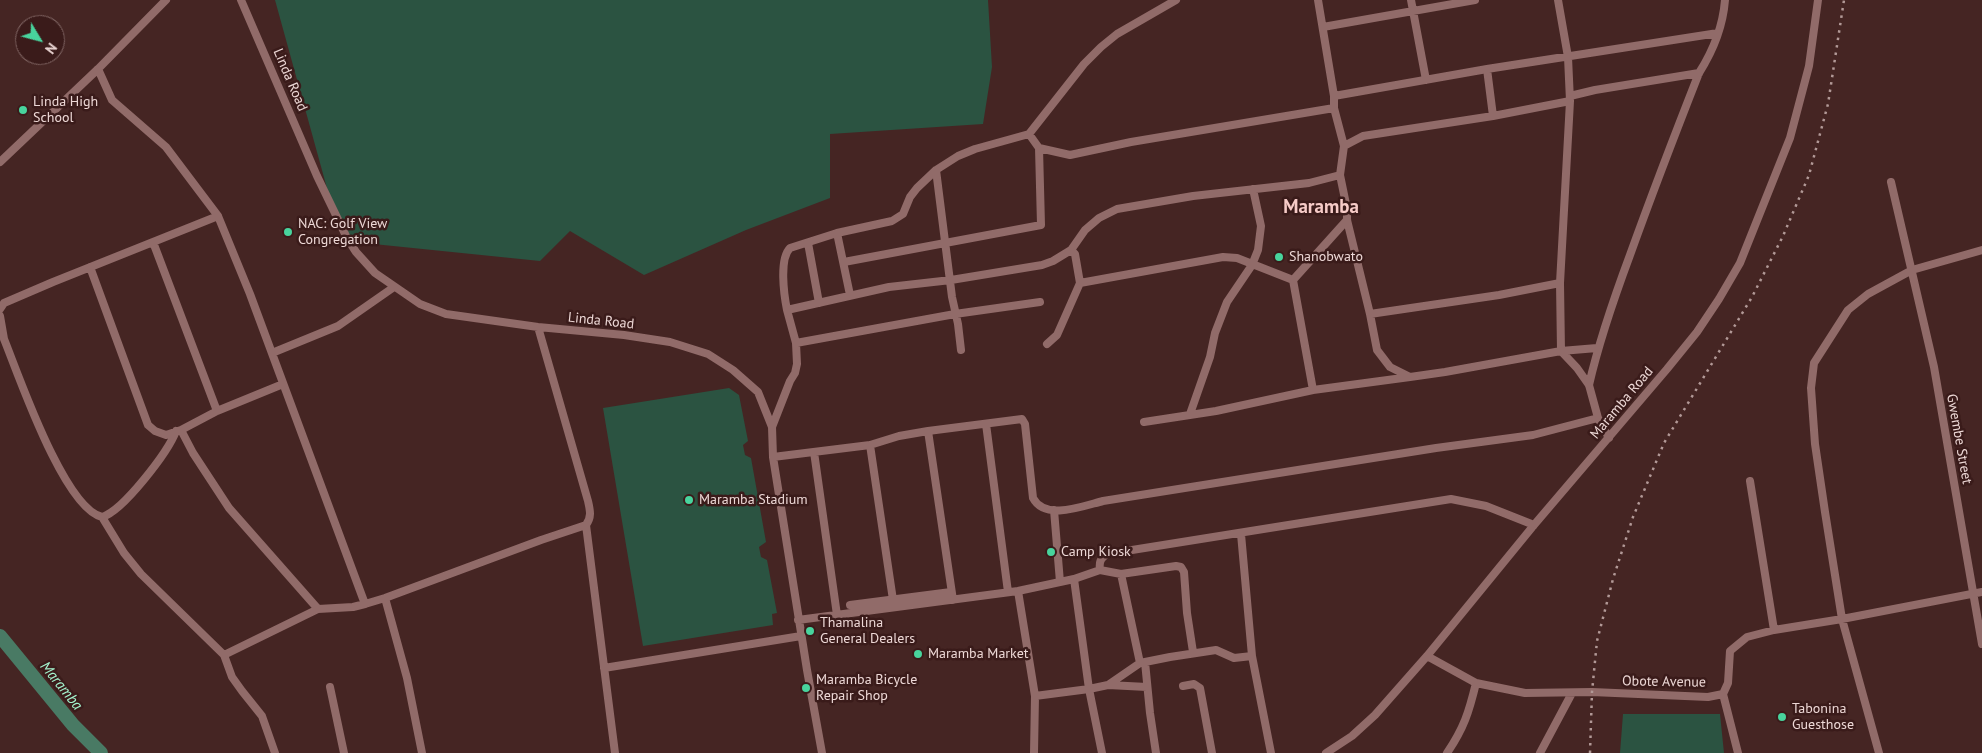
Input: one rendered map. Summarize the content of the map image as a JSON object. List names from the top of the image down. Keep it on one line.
{"streets":{"street":["Linda Road","Maramba Road","Gwembe Street","Obote Avenue"]},"crossings":[["Maramba Road","Obote Avenue"],["Gwembe Street","Obote Avenue"]],"districts":["Maramba"],"water":["Maramba"],"places":["Linda High School","NAC: Golf View Congregation","Shanobwato","Maramba Stadium","Camp Kiosk","Thamalina General Dealers","Maramba Market","Maramba Bicycle Repair Shop","Tabonina Guesthose"],"north":"bottom right"}
